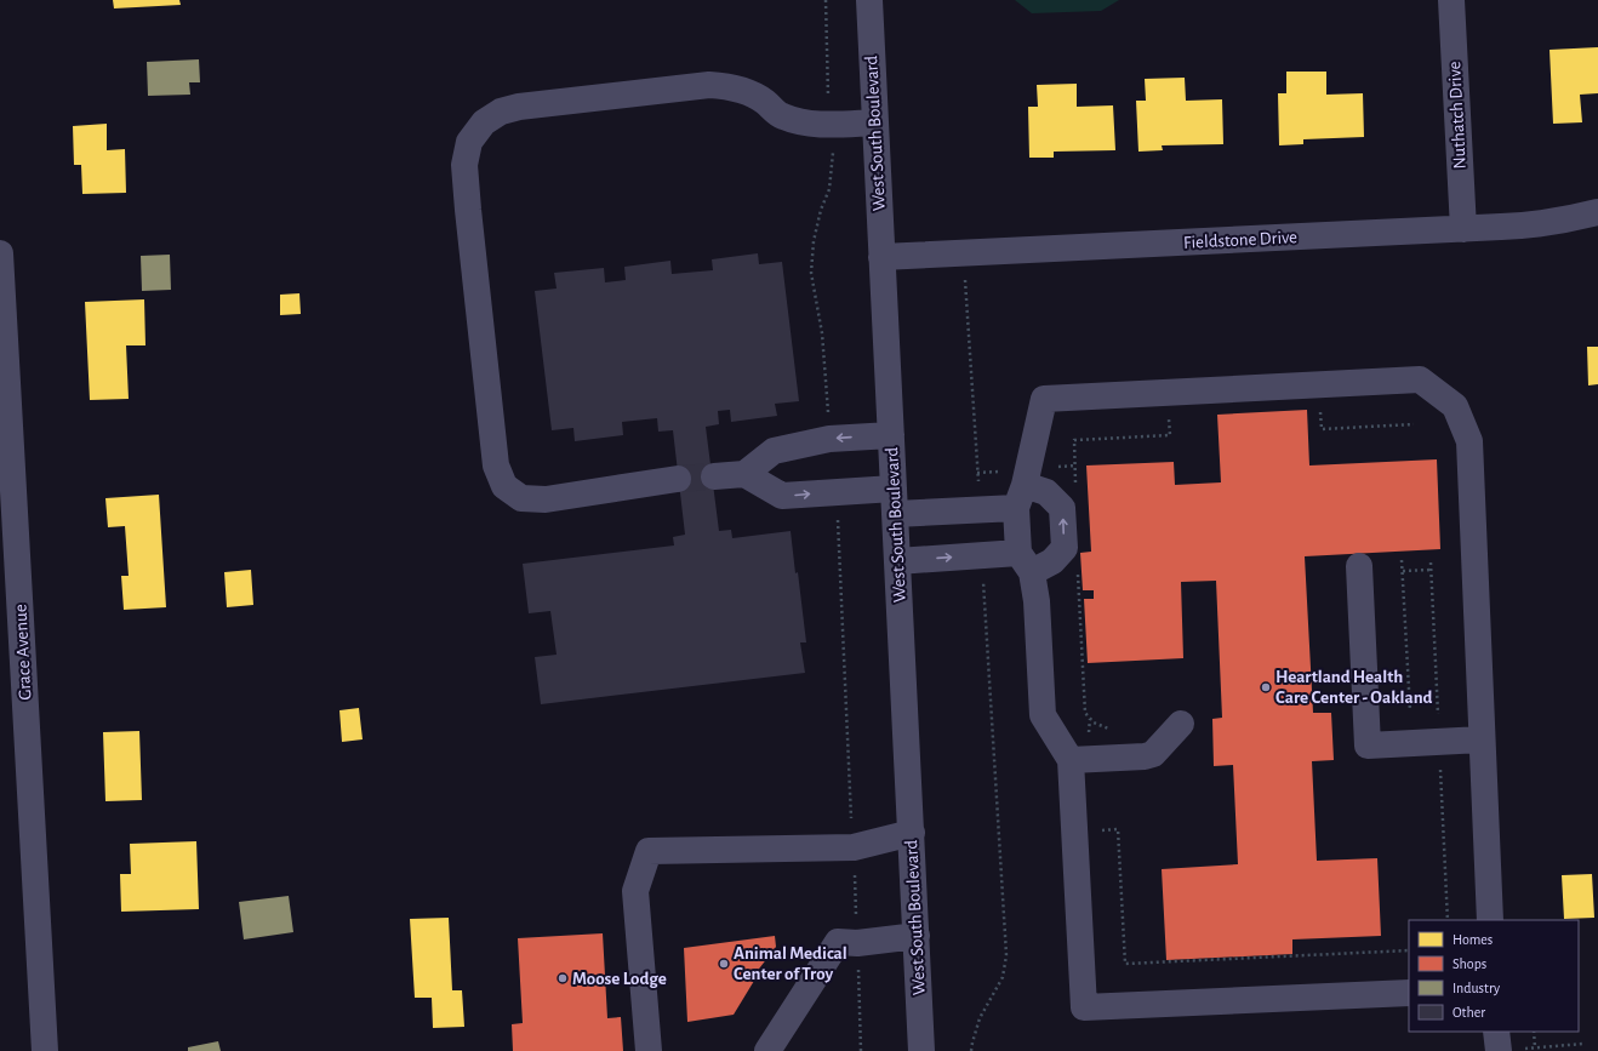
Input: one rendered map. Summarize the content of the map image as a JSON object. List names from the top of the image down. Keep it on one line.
{"streets":{"street":["Nuthatch Drive","West South Boulevard","Fieldstone Drive","Grace Avenue"]},"crossings":[["Nuthatch Drive","Fieldstone Drive"],["West South Boulevard","Fieldstone Drive"]],"places":["Heartland Health Care Center - Oakland","Animal Medical Center of Troy","Moose Lodge"],"legend":["Homes","Shops","Industry","Other"]}
